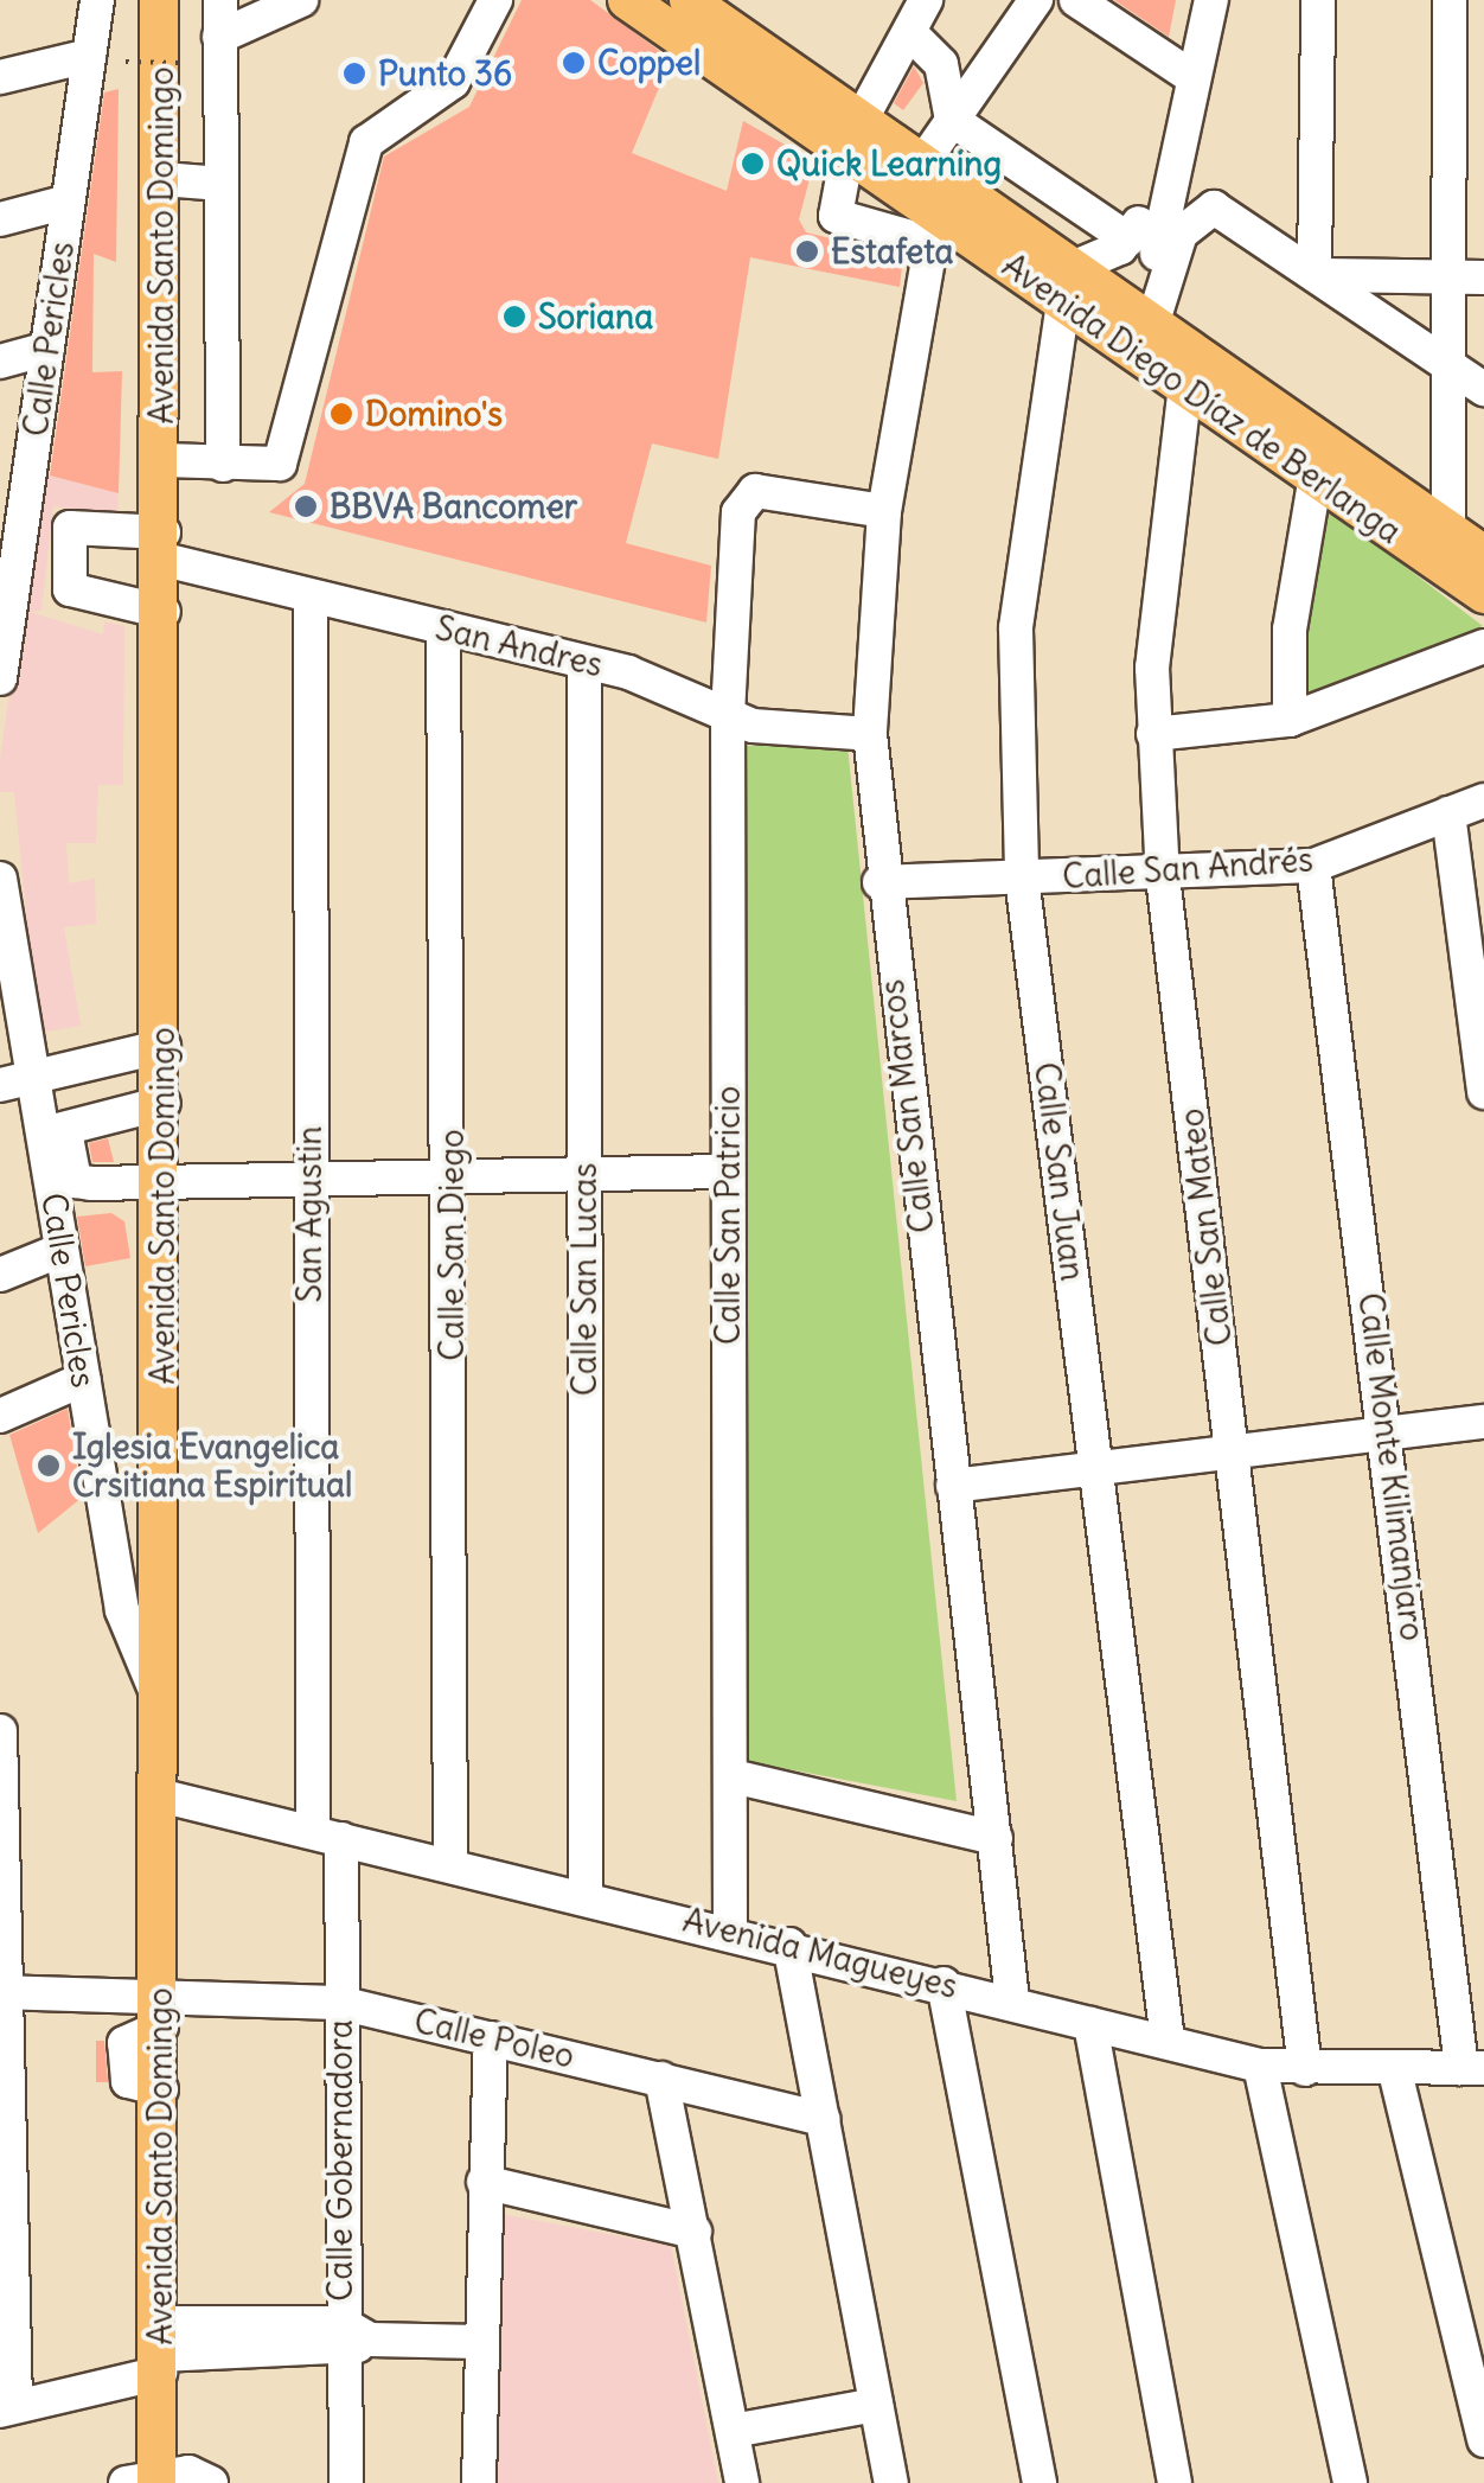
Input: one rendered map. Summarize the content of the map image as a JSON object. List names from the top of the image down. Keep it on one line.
{"streets":{"main road":["Avenida Santo Domingo","Avenida Diego Díaz de Berlanga"],"street":["Calle Pericles","San Andres","Calle San Andrés","Calle San Marcos","Calle San Juan","San Agustin","Calle San Patricio","Calle San Mateo","Calle San Diego","Calle San Lucas","Calle Monte Kilimanjaro","Avenida Magueyes","Calle Poleo","Calle Gobernadora"]},"crossings":[["Avenida Santo Domingo","Calle Pericles"],["Avenida Santo Domingo","San Andres"],["Avenida Santo Domingo","Avenida Magueyes"],["Avenida Santo Domingo","Calle Poleo"],["Avenida Diego Díaz de Berlanga","Calle San Marcos"],["Avenida Diego Díaz de Berlanga","Calle San Juan"],["Avenida Diego Díaz de Berlanga","Calle San Mateo"],["San Andres","Calle San Marcos"],["San Andres","San Agustin"],["San Andres","Calle San Patricio"],["San Andres","Calle San Diego"],["San Andres","Calle San Lucas"],["Calle San Andrés","Calle San Marcos"],["Calle San Andrés","Calle San Juan"],["Calle San Andrés","Calle San Mateo"],["Calle San Andrés","Calle Monte Kilimanjaro"],["Calle San Marcos","Calle San Patricio"],["Calle San Marcos","Avenida Magueyes"],["Calle San Juan","Avenida Magueyes"],["San Agustin","Avenida Magueyes"],["San Agustin","Calle Gobernadora"],["Calle San Patricio","Avenida Magueyes"],["Calle San Mateo","Avenida Magueyes"],["Calle San Diego","Avenida Magueyes"],["Calle San Lucas","Avenida Magueyes"],["Calle Monte Kilimanjaro","Avenida Magueyes"],["Avenida Magueyes","Calle Gobernadora"],["Calle Poleo","Calle Gobernadora"]],"places":["Coppel","Punto 36","Quick Learning","Estafeta","Soriana","Domino's","BBVA Bancomer","Iglesia Evangelica Crsitiana Espiritual"]}
